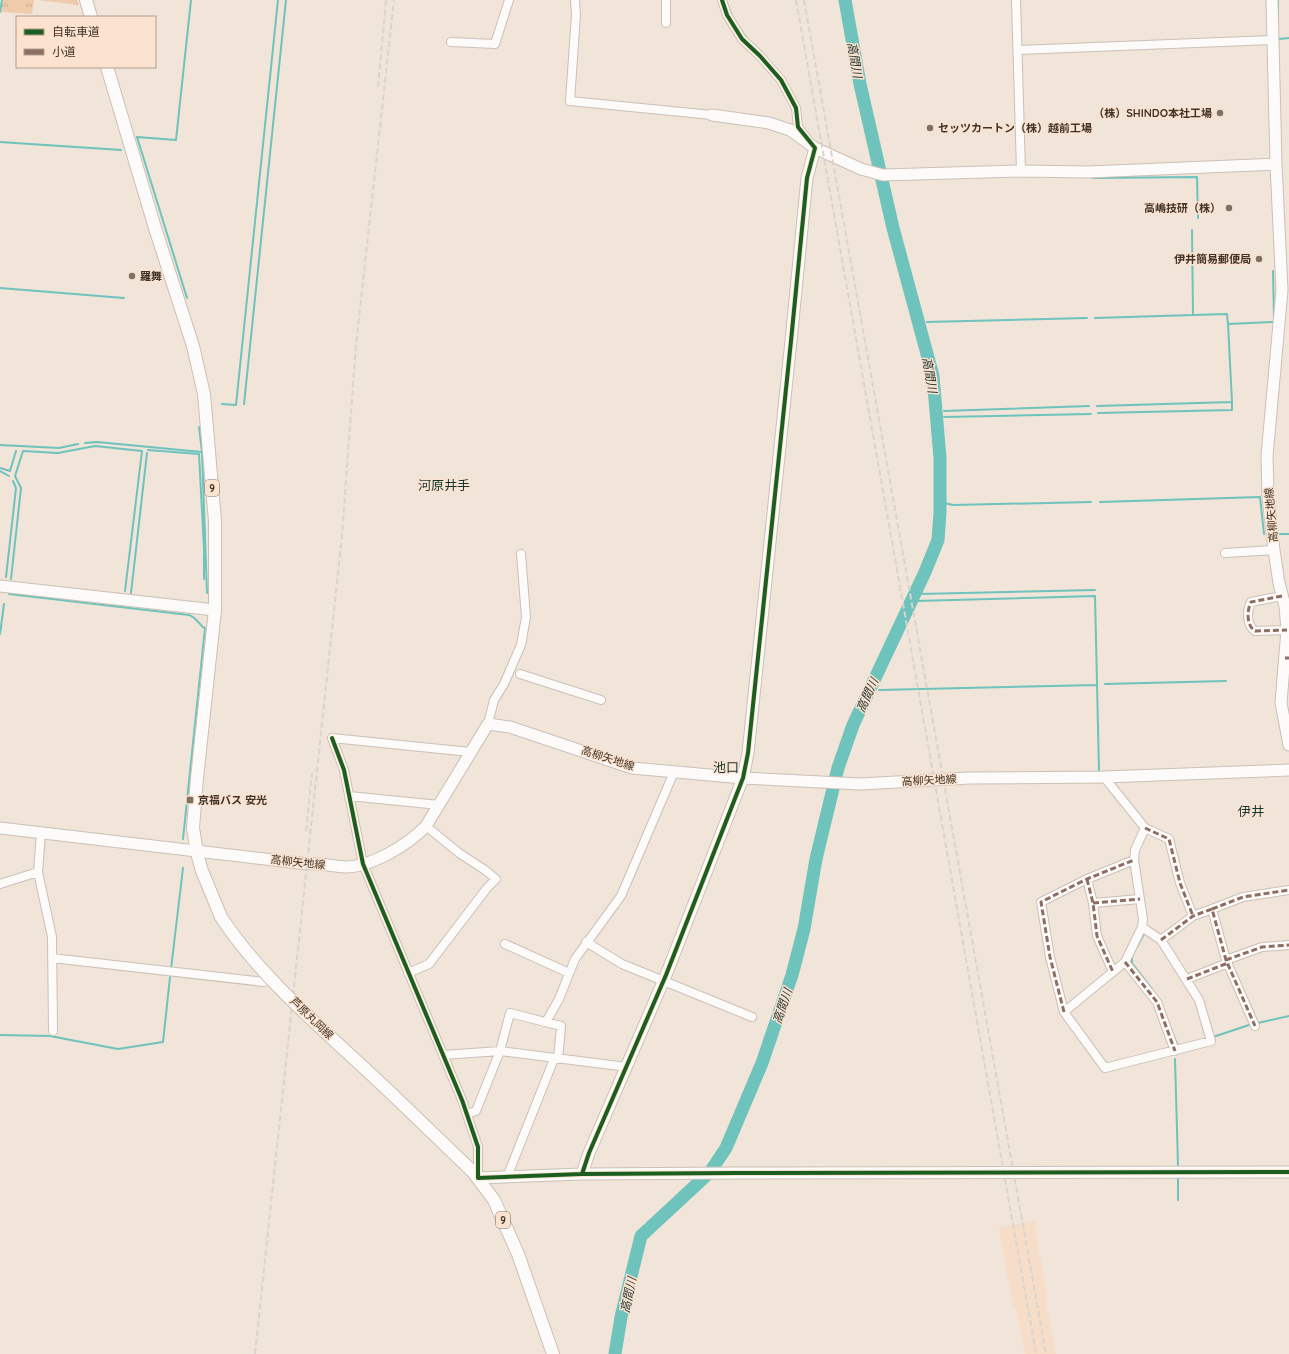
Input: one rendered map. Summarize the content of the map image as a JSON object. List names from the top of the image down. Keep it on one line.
{"streets":{"main road":["9","芦原丸岡線"],"street":["高柳矢地線"]},"crossings":[["9","高柳矢地線"],["9","芦原丸岡線"],["高柳矢地線","芦原丸岡線"]],"districts":["河原井手","池口","伊井"],"water":["高間川"],"places":{"other":["（株）SHINDO本社工場","セッツカートン（株）越前工場","高嶋技研（株）","伊井簡易郵便局","羅舞"],"transit":["京福バス 安光"]},"legend":["自転車道","小道"]}
